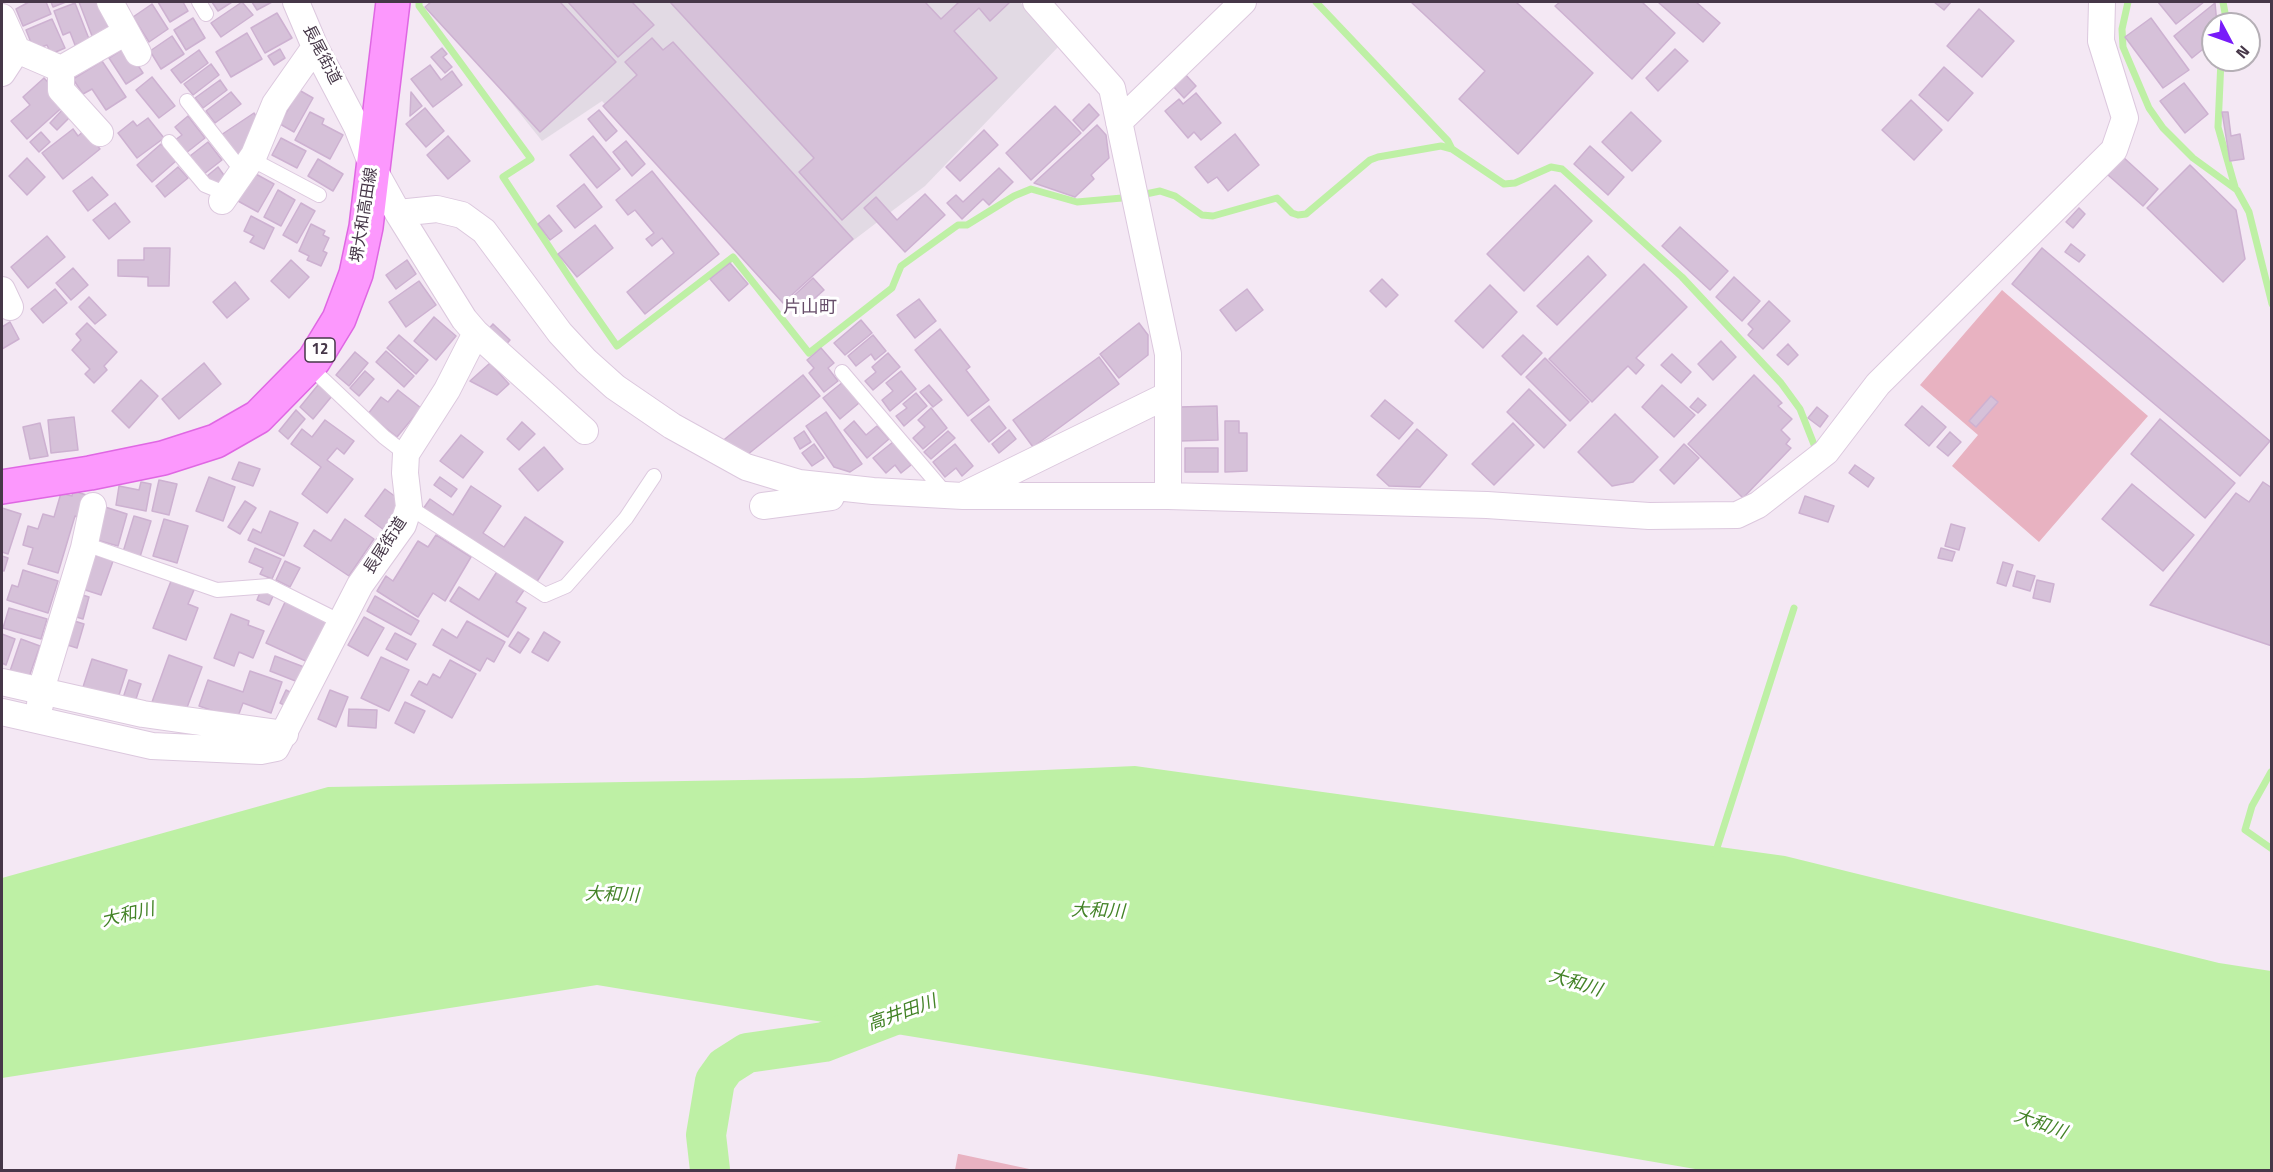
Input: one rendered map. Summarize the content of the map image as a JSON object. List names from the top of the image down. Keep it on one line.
{"streets":{"main road":["堺大和高田線","12"],"street":["長尾街道"]},"crossings":[["長尾街道","堺大和高田線"]],"districts":["片山町"],"water":["大和川","高井田川"],"north":"bottom right"}
